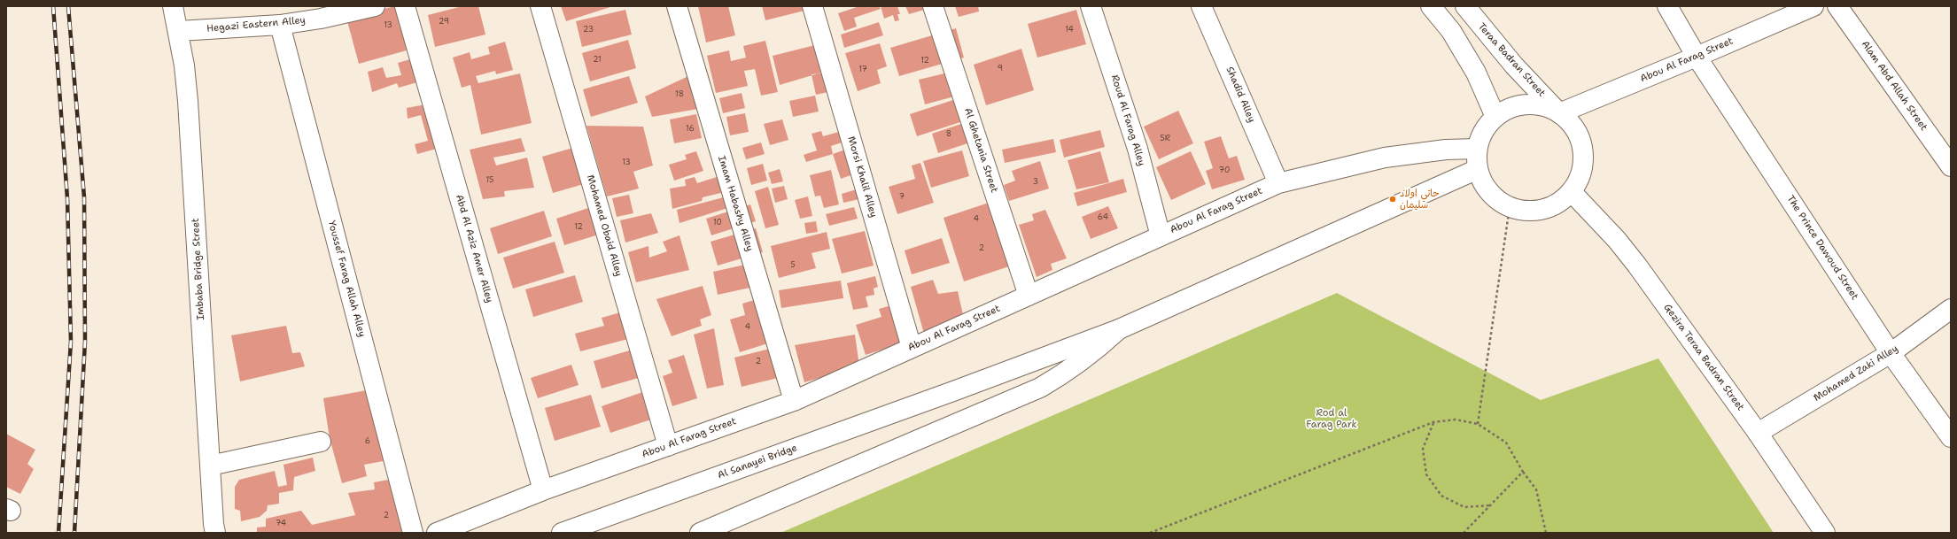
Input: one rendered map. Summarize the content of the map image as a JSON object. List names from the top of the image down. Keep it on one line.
{"streets":{"street":["Hegazi Eastern Alley","Teraa Badran Street","Abou Al Farag Street","Alam Abd Allah Street","Shadid Alley","Roud Al Farag Alley","Al Ghetania Street","Morsi Khalil Alley","Imam Habashy Alley","Mohamed Obaid Alley","The Prince Dawoud Street","Abd Al Aziz Amer Alley","Imbaba Bridge Street","Youssef Farag Allah Alley","Gezira Teraa Badran Street","Mohamed Zaki Alley","Al Sanayei Bridge"]},"crossings":[["Hegazi Eastern Alley","Imbaba Bridge Street"],["Hegazi Eastern Alley","Youssef Farag Allah Alley"],["Teraa Badran Street","Abou Al Farag Street"],["Teraa Badran Street","Gezira Teraa Badran Street"],["Abou Al Farag Street","Shadid Alley"],["Abou Al Farag Street","Roud Al Farag Alley"],["Abou Al Farag Street","Al Ghetania Street"],["Abou Al Farag Street","Morsi Khalil Alley"],["Abou Al Farag Street","Imam Habashy Alley"],["Abou Al Farag Street","Mohamed Obaid Alley"],["Abou Al Farag Street","The Prince Dawoud Street"],["Abou Al Farag Street","Abd Al Aziz Amer Alley"],["Abou Al Farag Street","Gezira Teraa Badran Street"],["The Prince Dawoud Street","Mohamed Zaki Alley"],["Gezira Teraa Badran Street","Mohamed Zaki Alley"]],"parks":["Rod al Farag Park"],"places":["حاتي اولاد سليمان"],"house_numbers":["29","13","23","14","21","12","9","17","18","16","8","5R","13","70","15","3","7","64","4","10","12","2","5","4","2","6","2","74"]}
